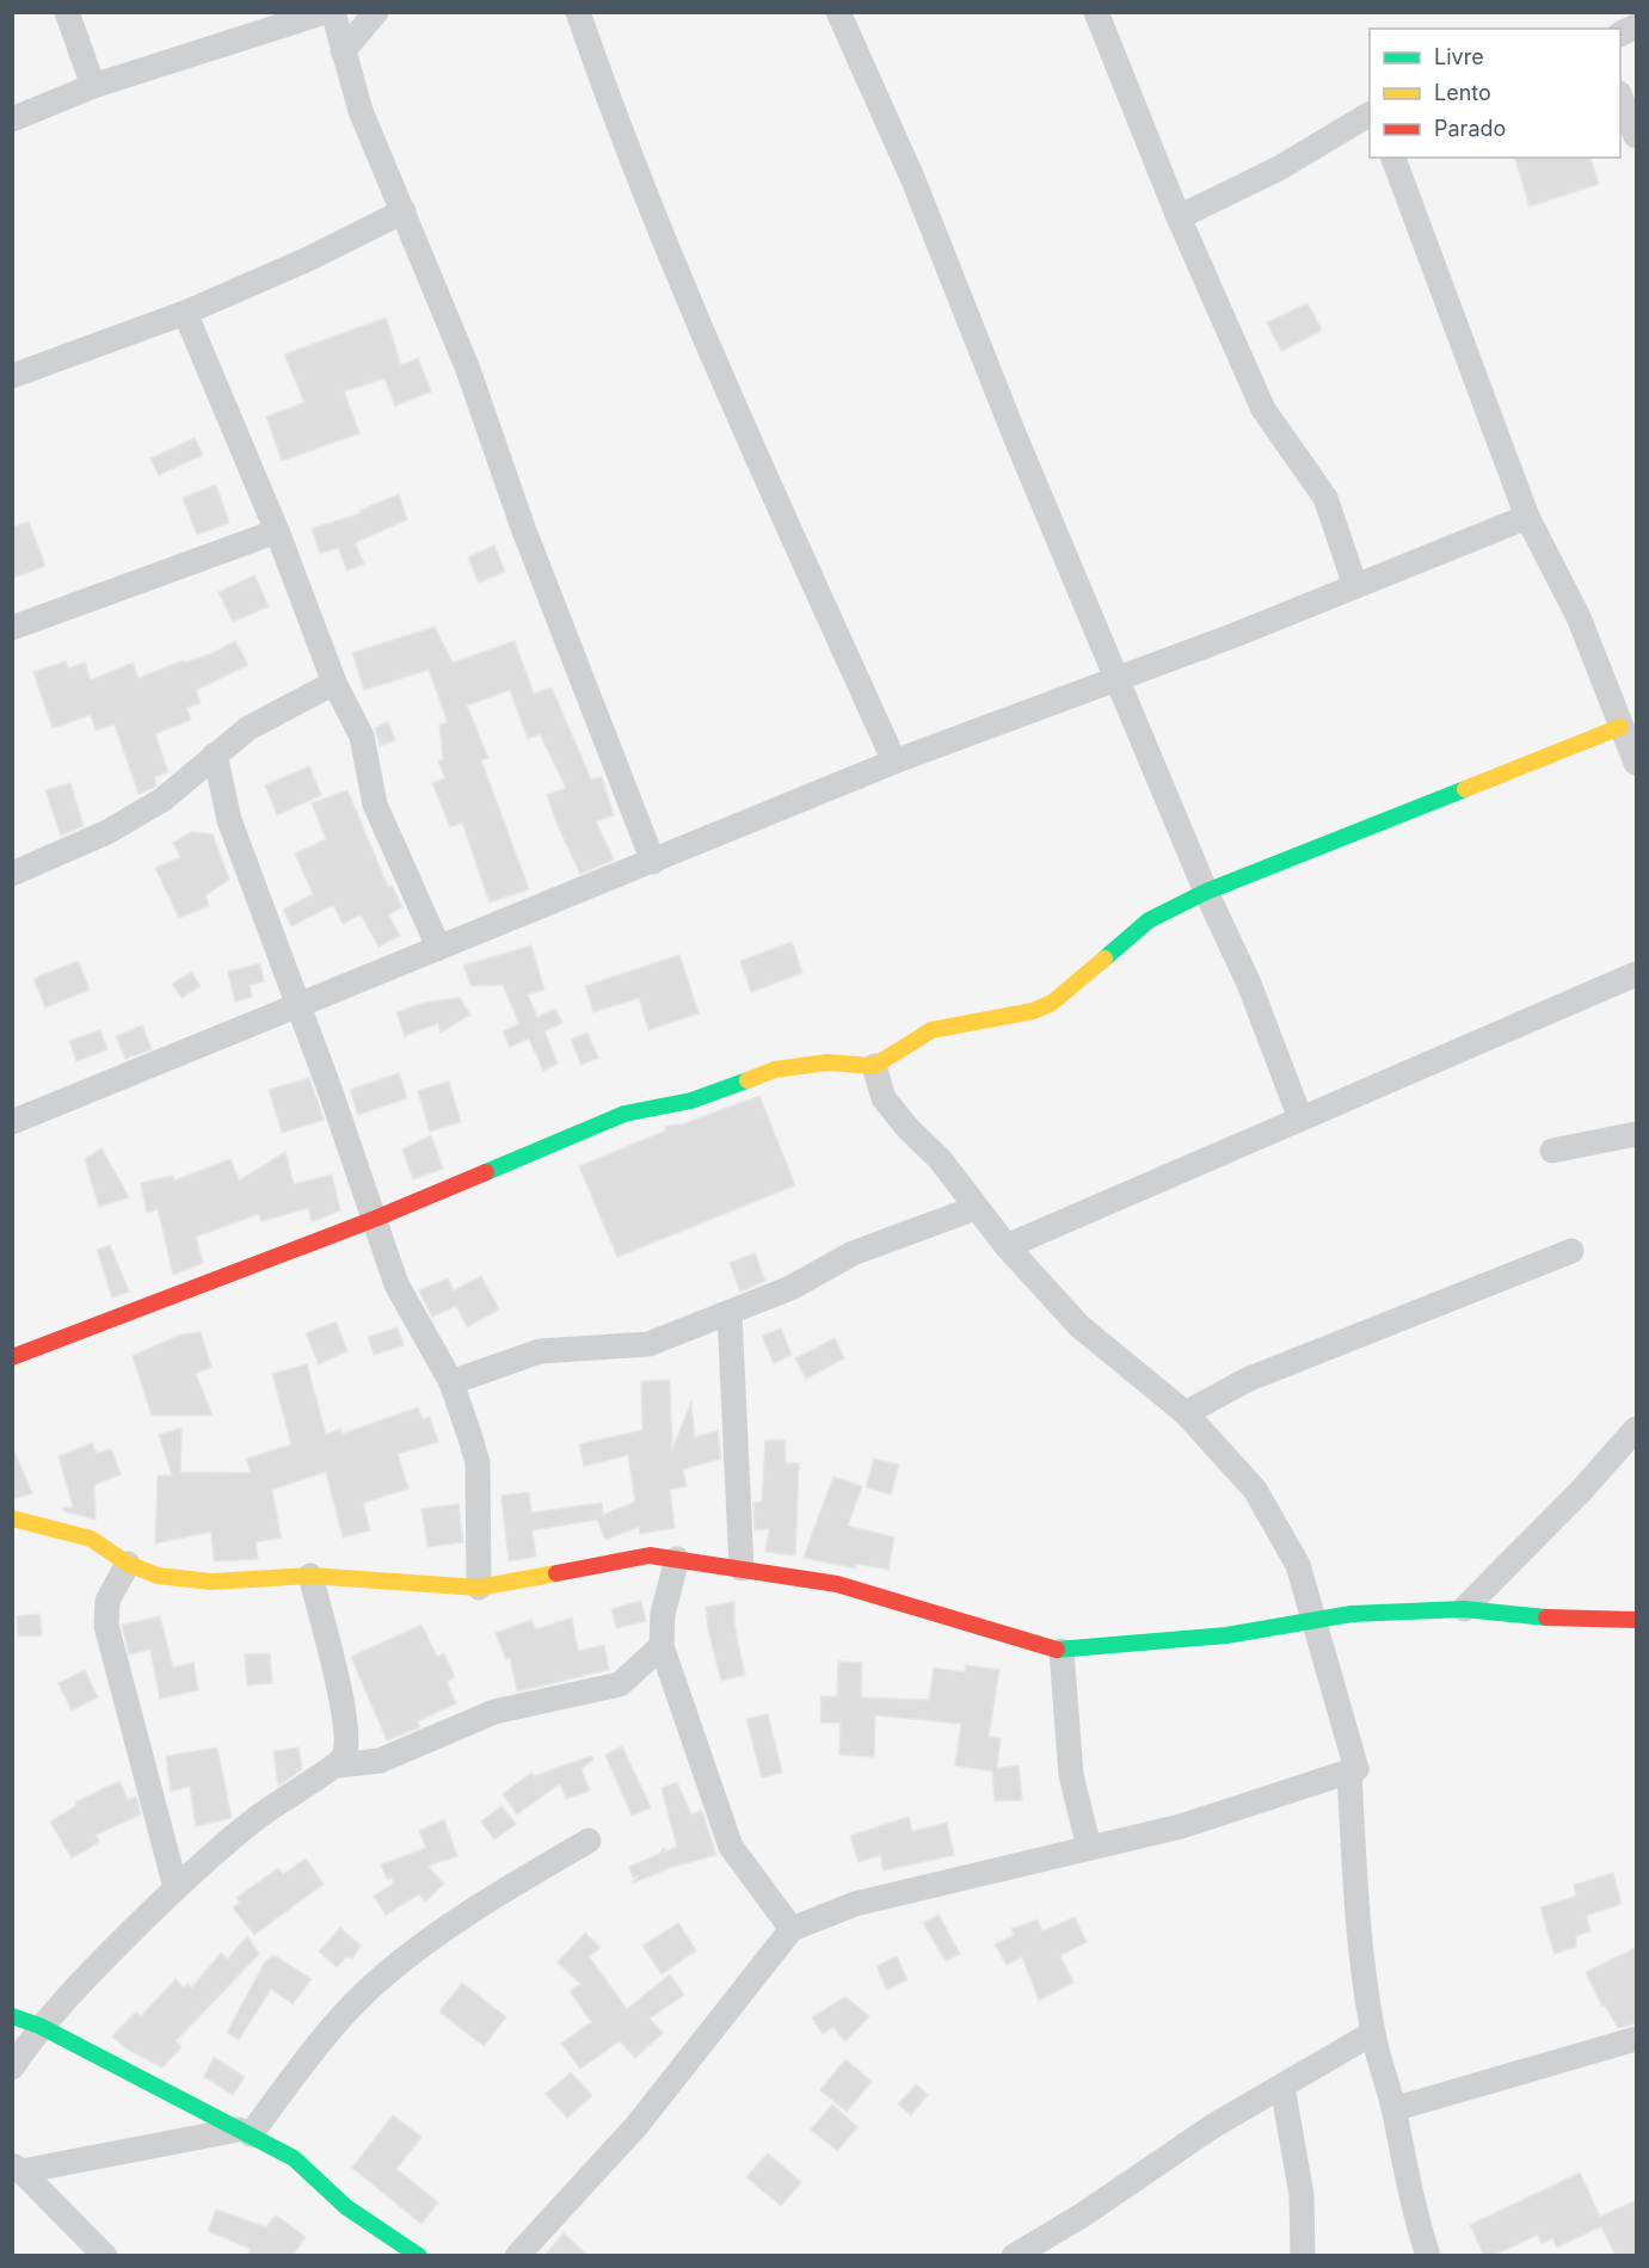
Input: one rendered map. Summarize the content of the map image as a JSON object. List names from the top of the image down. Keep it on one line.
{"legend":["Livre","Lento","Parado"]}
